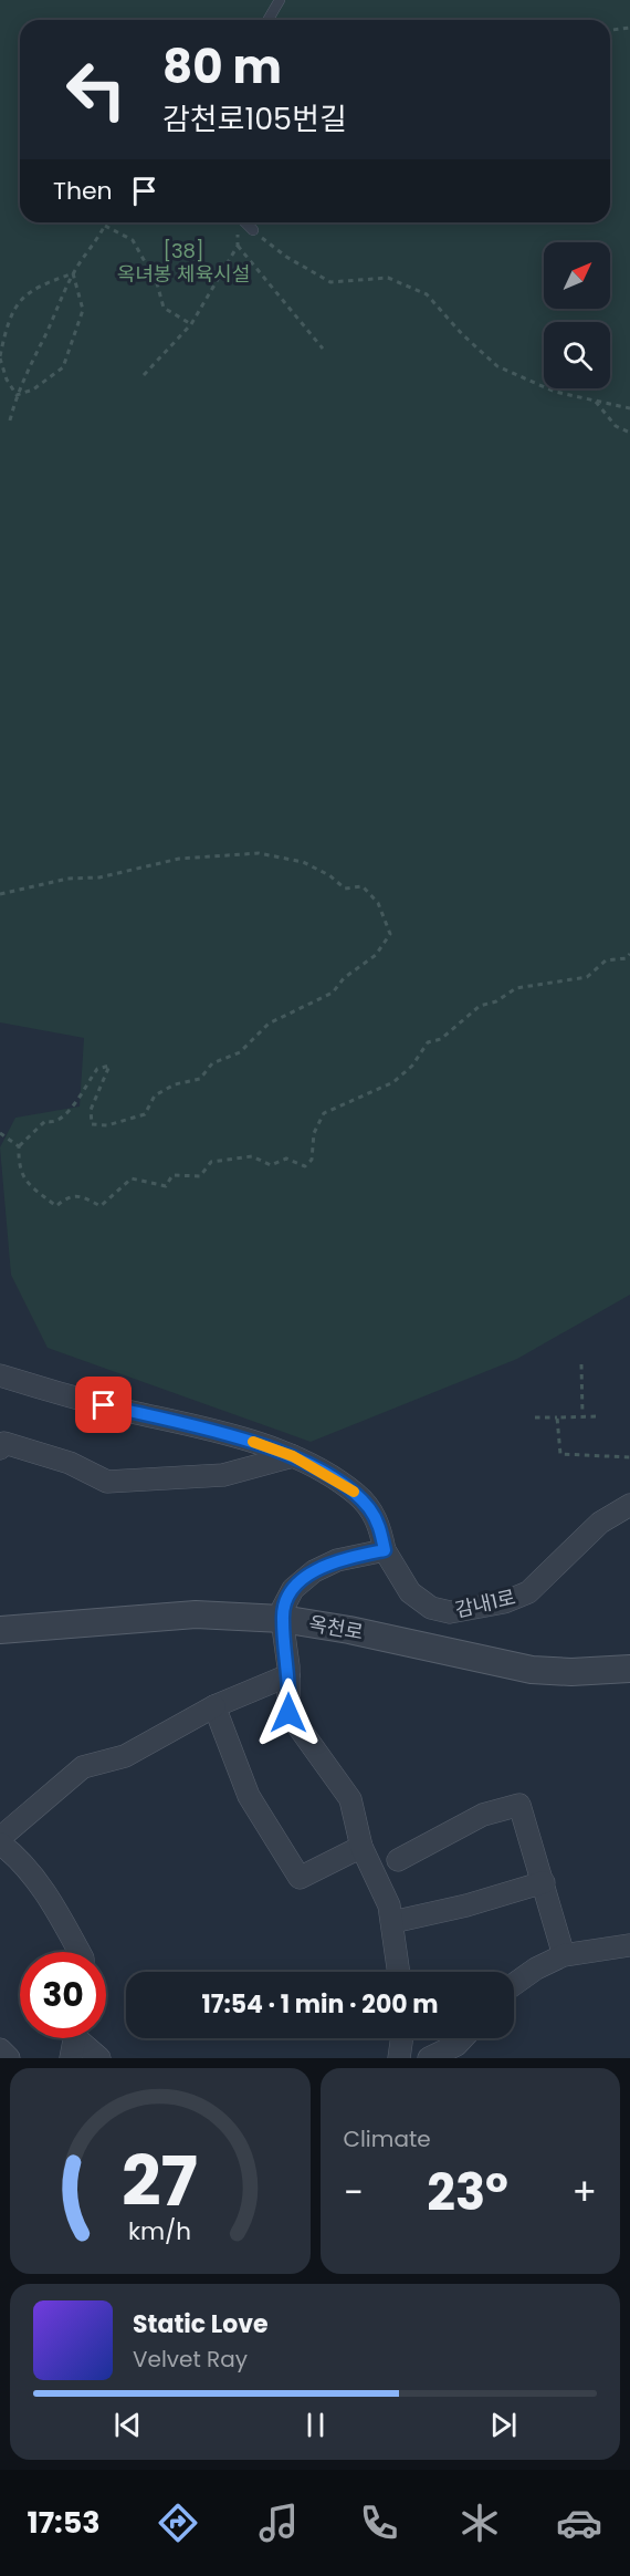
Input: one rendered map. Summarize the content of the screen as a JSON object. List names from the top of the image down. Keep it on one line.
{"streets":{"street":["감내1로","옥천로"]},"parks":["[38] 옥녀봉 체육시설"],"north":"top right","page":{"turn":["80 m","감천로105번길"],"then":"Then","limit":"30","trip":"17:54 · 1 min · 200 m","tile":"Climate","heat":["−","23°","+"],"song":["Static Love","Velvet Ray"],"tabs":"17:53","gauge":["27","km/h"]}}
